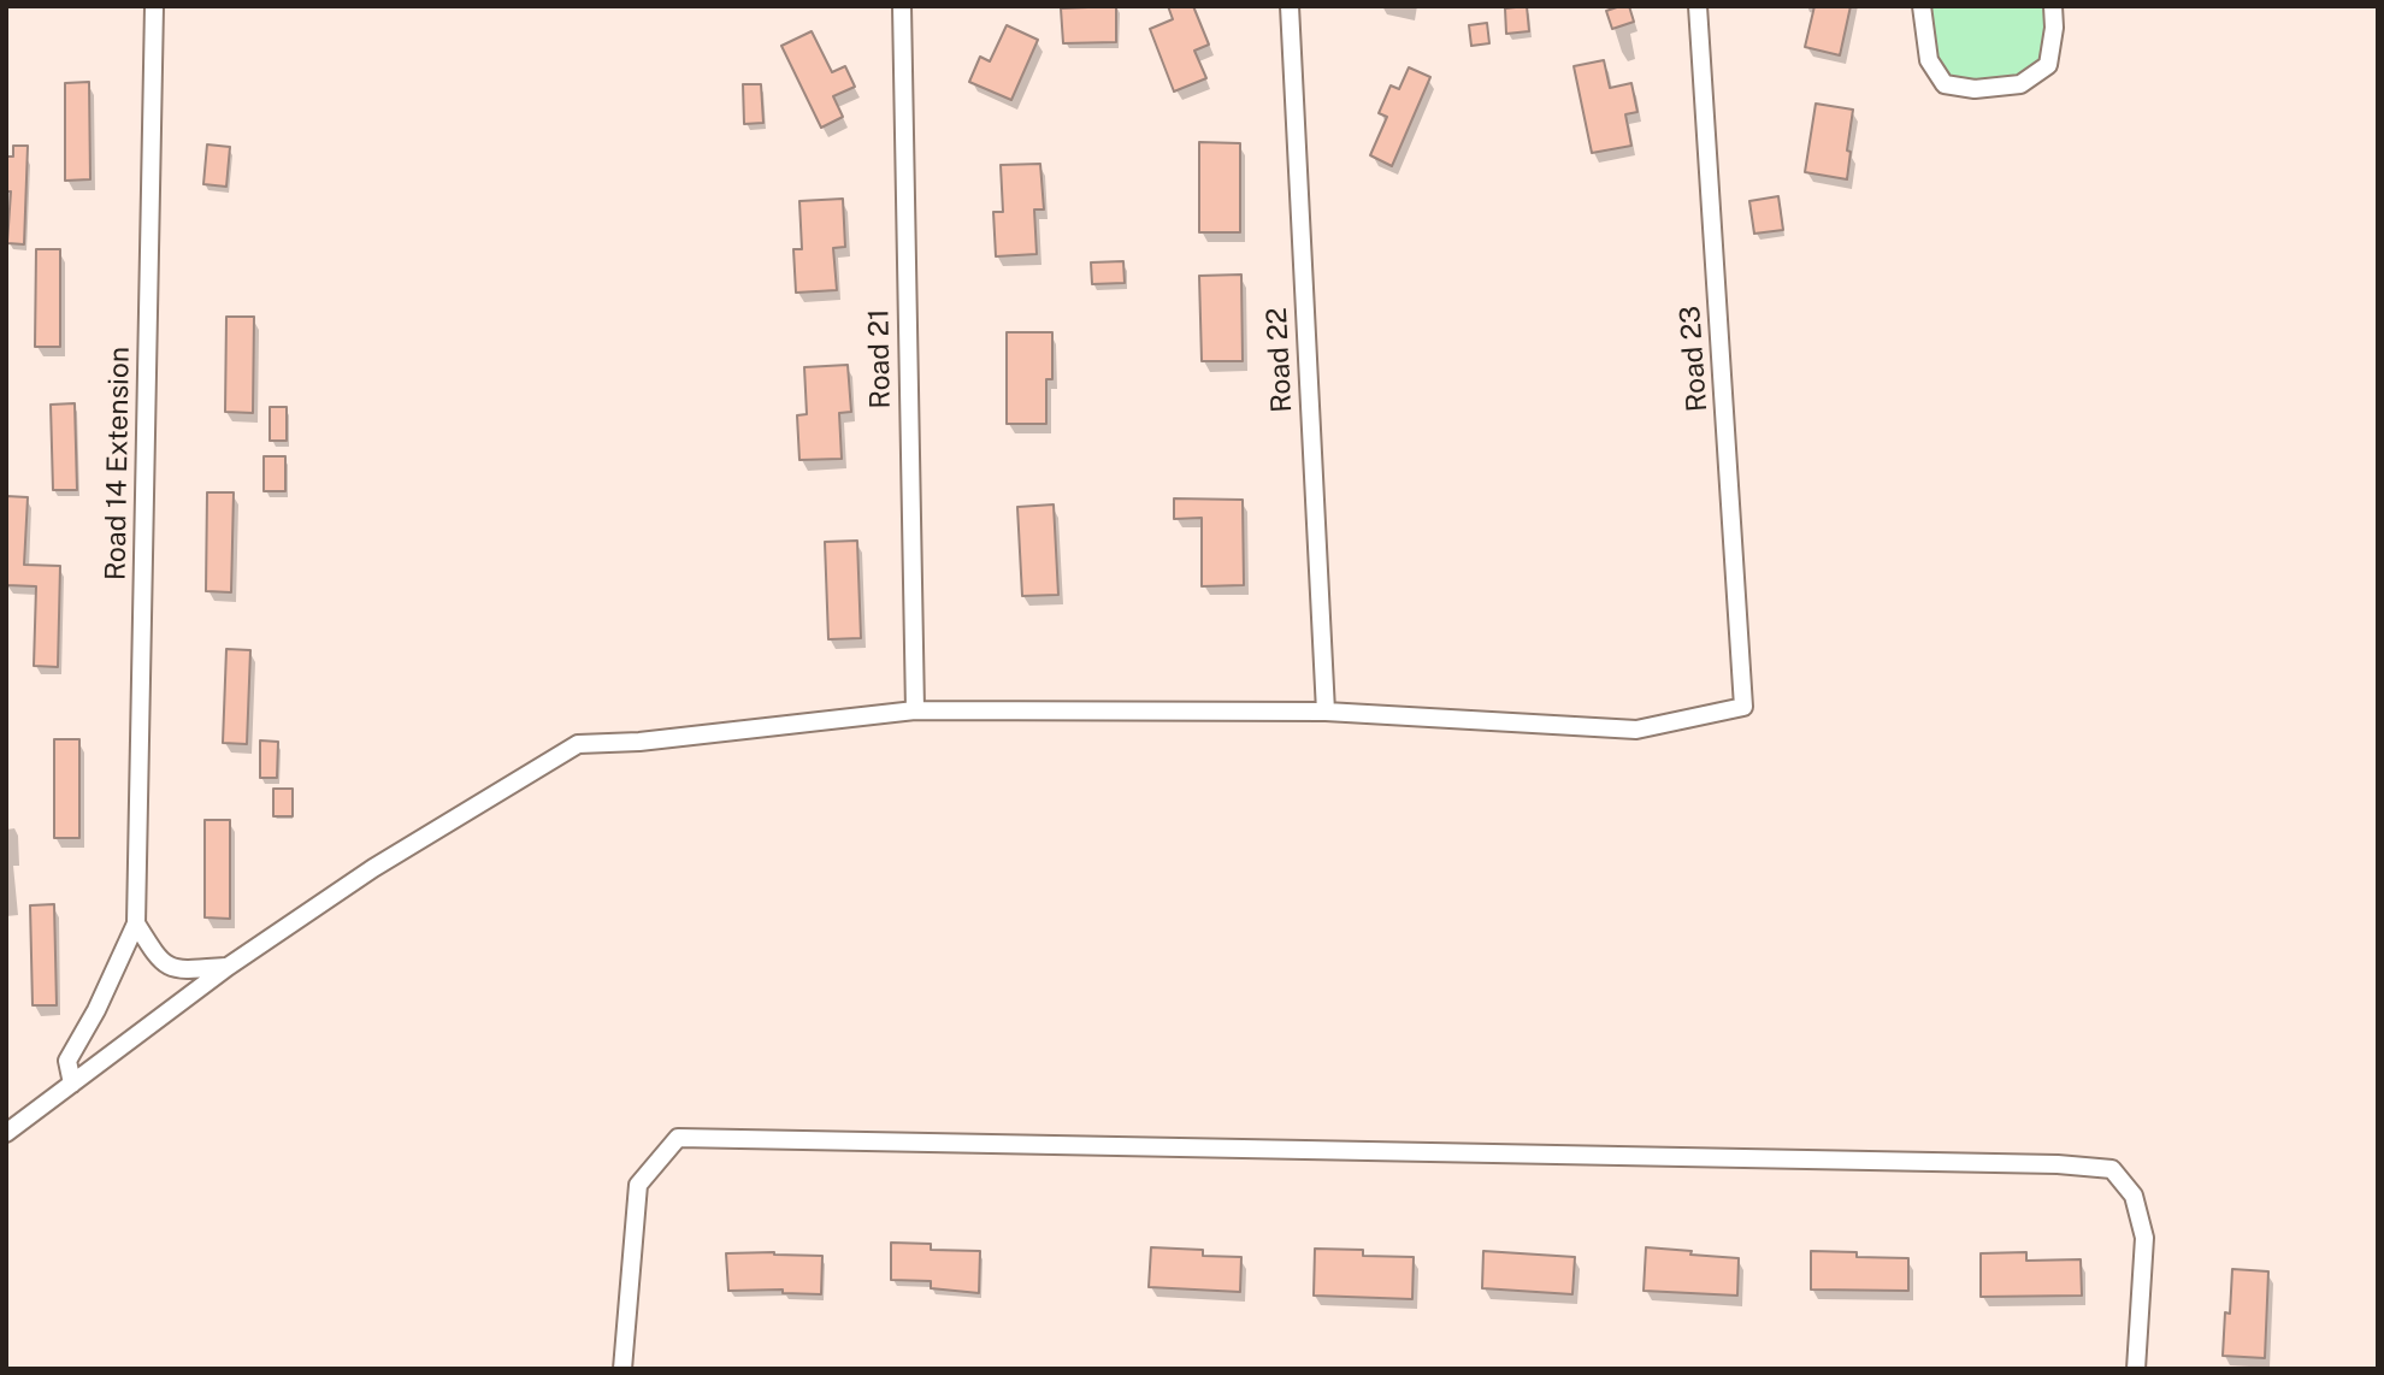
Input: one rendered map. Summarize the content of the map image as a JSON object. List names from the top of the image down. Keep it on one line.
{"streets":{"street":["Road 21","Road 23","Road 22","Road 14 Extension"]},"crossings":[["Road 23","Road 22"]]}
